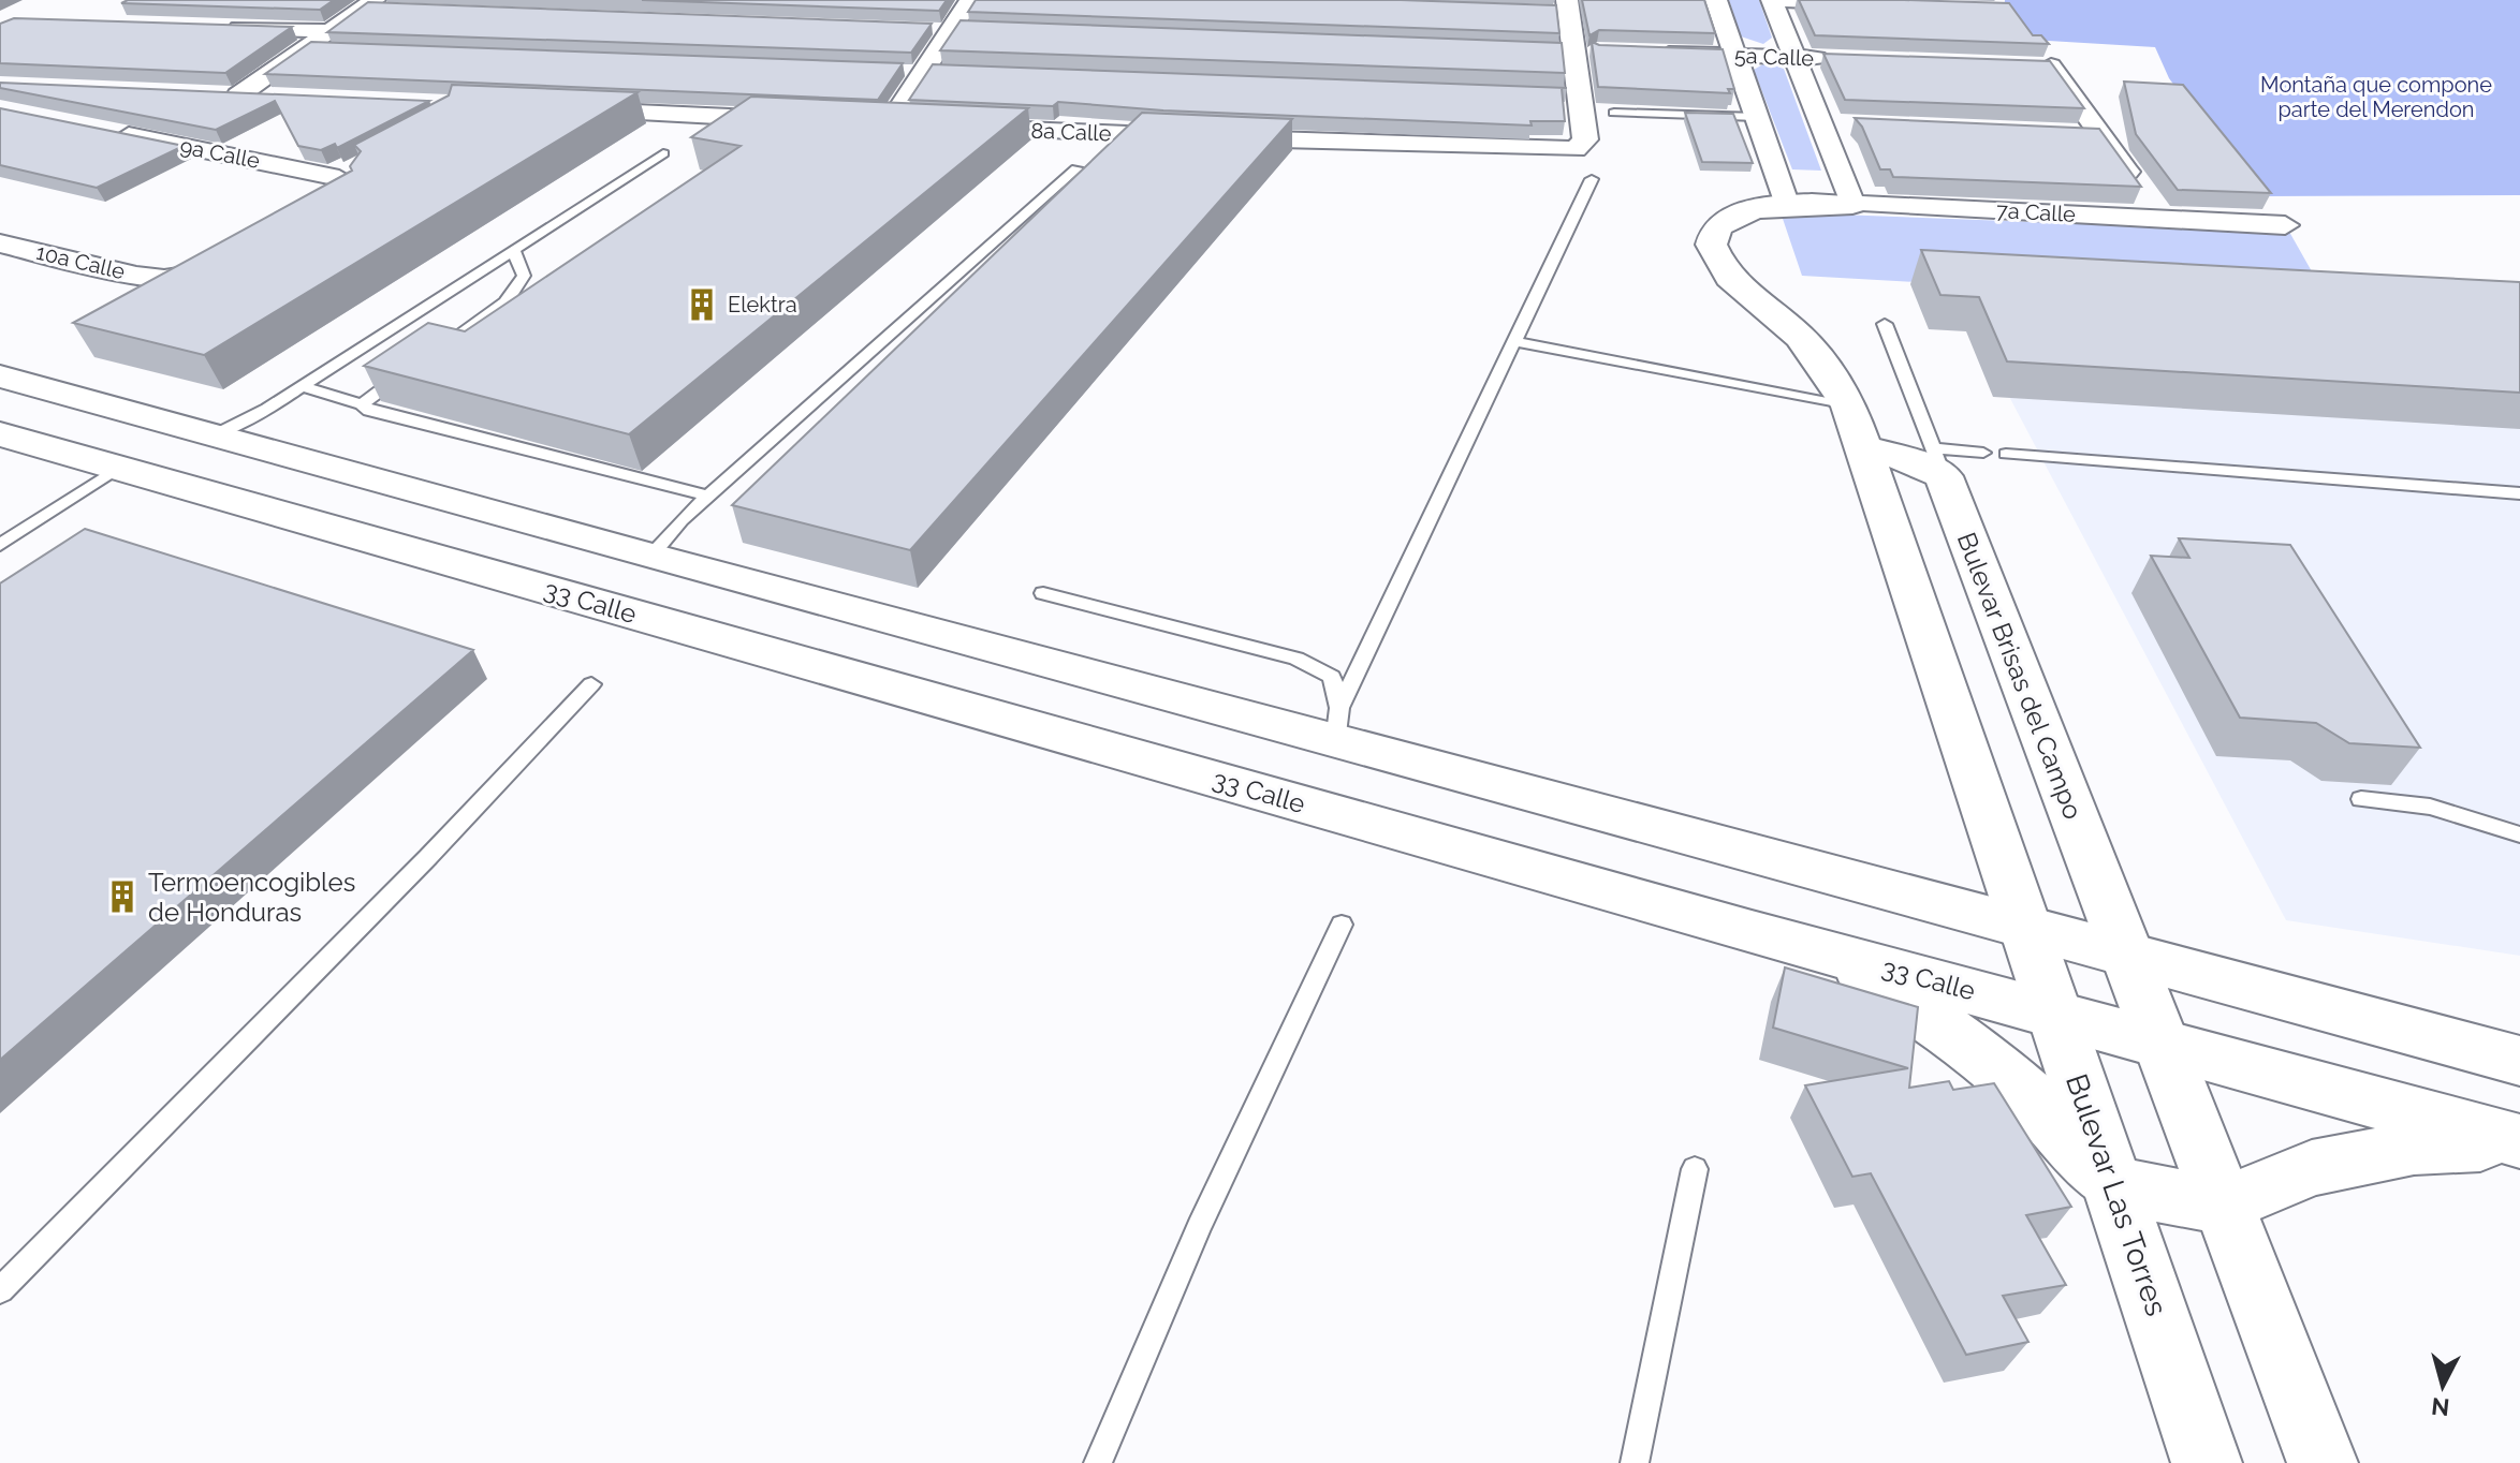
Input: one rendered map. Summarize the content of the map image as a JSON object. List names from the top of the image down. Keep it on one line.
{"streets":{"main road":["7a Calle","33 Calle","Bulevar Brisas del Campo","Bulevar Las Torres"],"street":["5a Calle","8a Calle","9a Calle","10a Calle"]},"crossings":[["33 Calle","Bulevar Las Torres"]],"parks":["Montaña que compone parte del Merendon"],"places":{"building":["Elektra","Termoencogibles de Honduras"]},"north":"bottom"}
